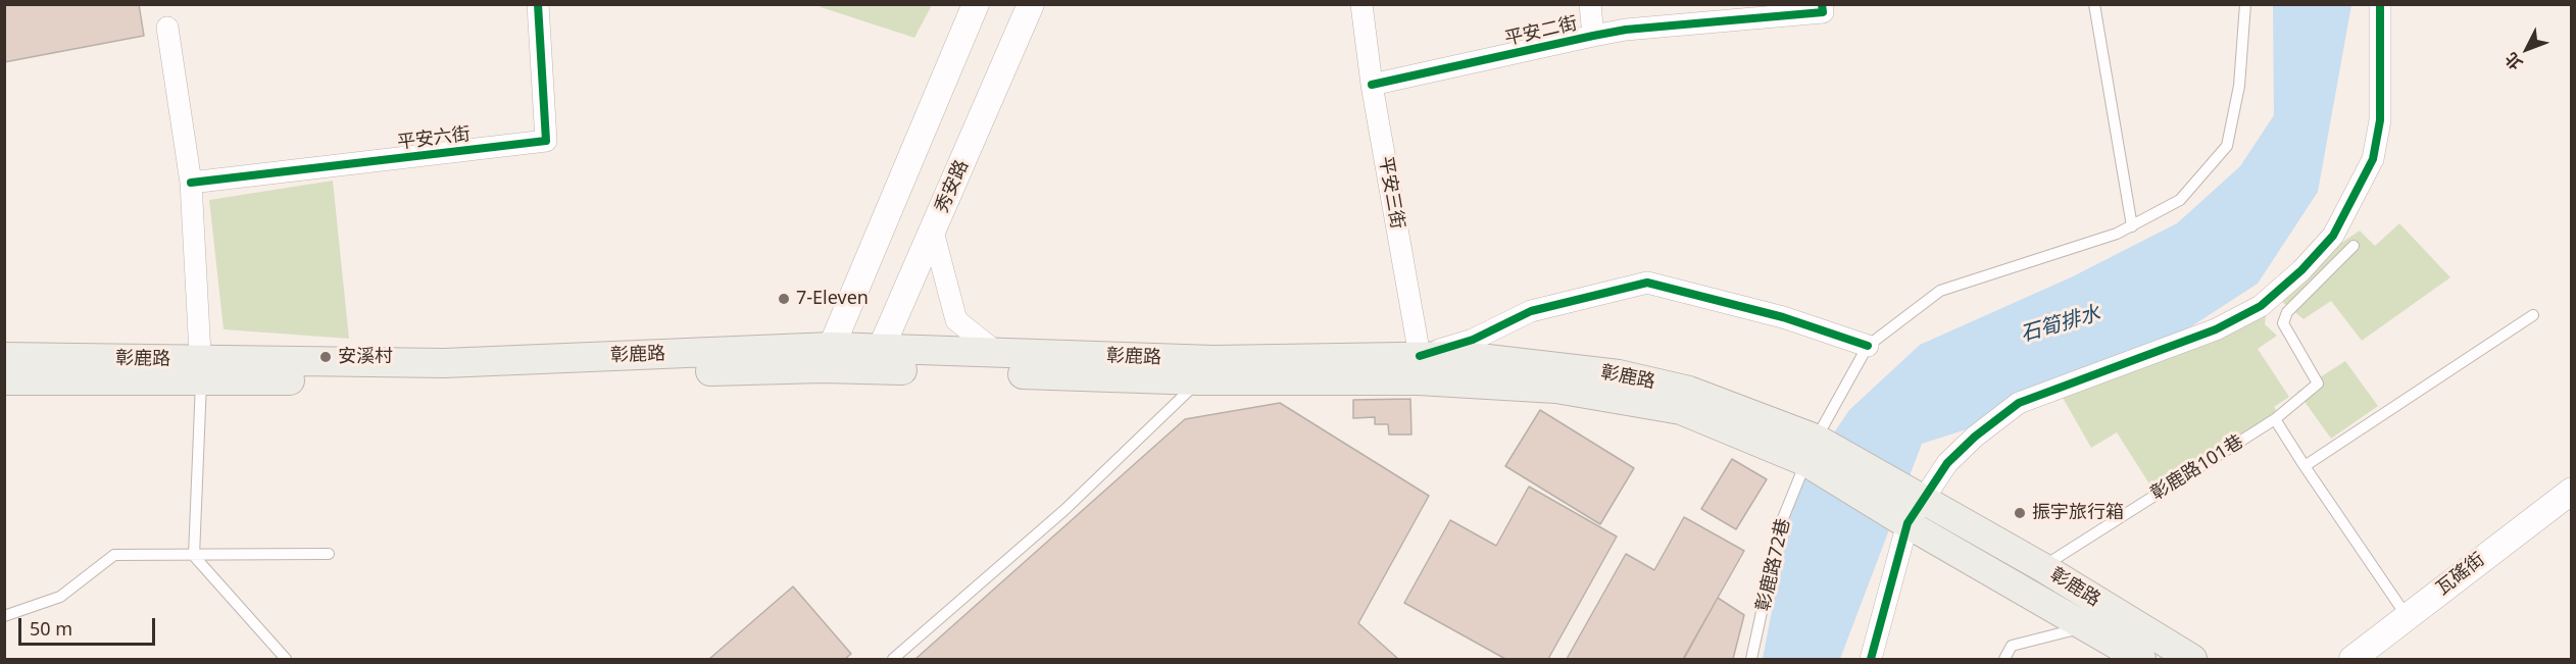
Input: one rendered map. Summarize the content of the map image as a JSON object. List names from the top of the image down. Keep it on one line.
{"streets":{"main road":["彰鹿路"],"street":["平安二街","平安六街","秀安路","平安三街","瓦磘街"],"lane":["彰鹿路101巷","彰鹿路72巷"]},"crossings":[["平安二街","平安三街"],["秀安路","彰鹿路"],["平安三街","彰鹿路"],["彰鹿路","彰鹿路101巷"],["彰鹿路","彰鹿路72巷"]],"water":["石筍排水"],"places":["7-Eleven","安溪村","振宇旅行箱"],"scale_bar":"50 m","north":"bottom left"}
